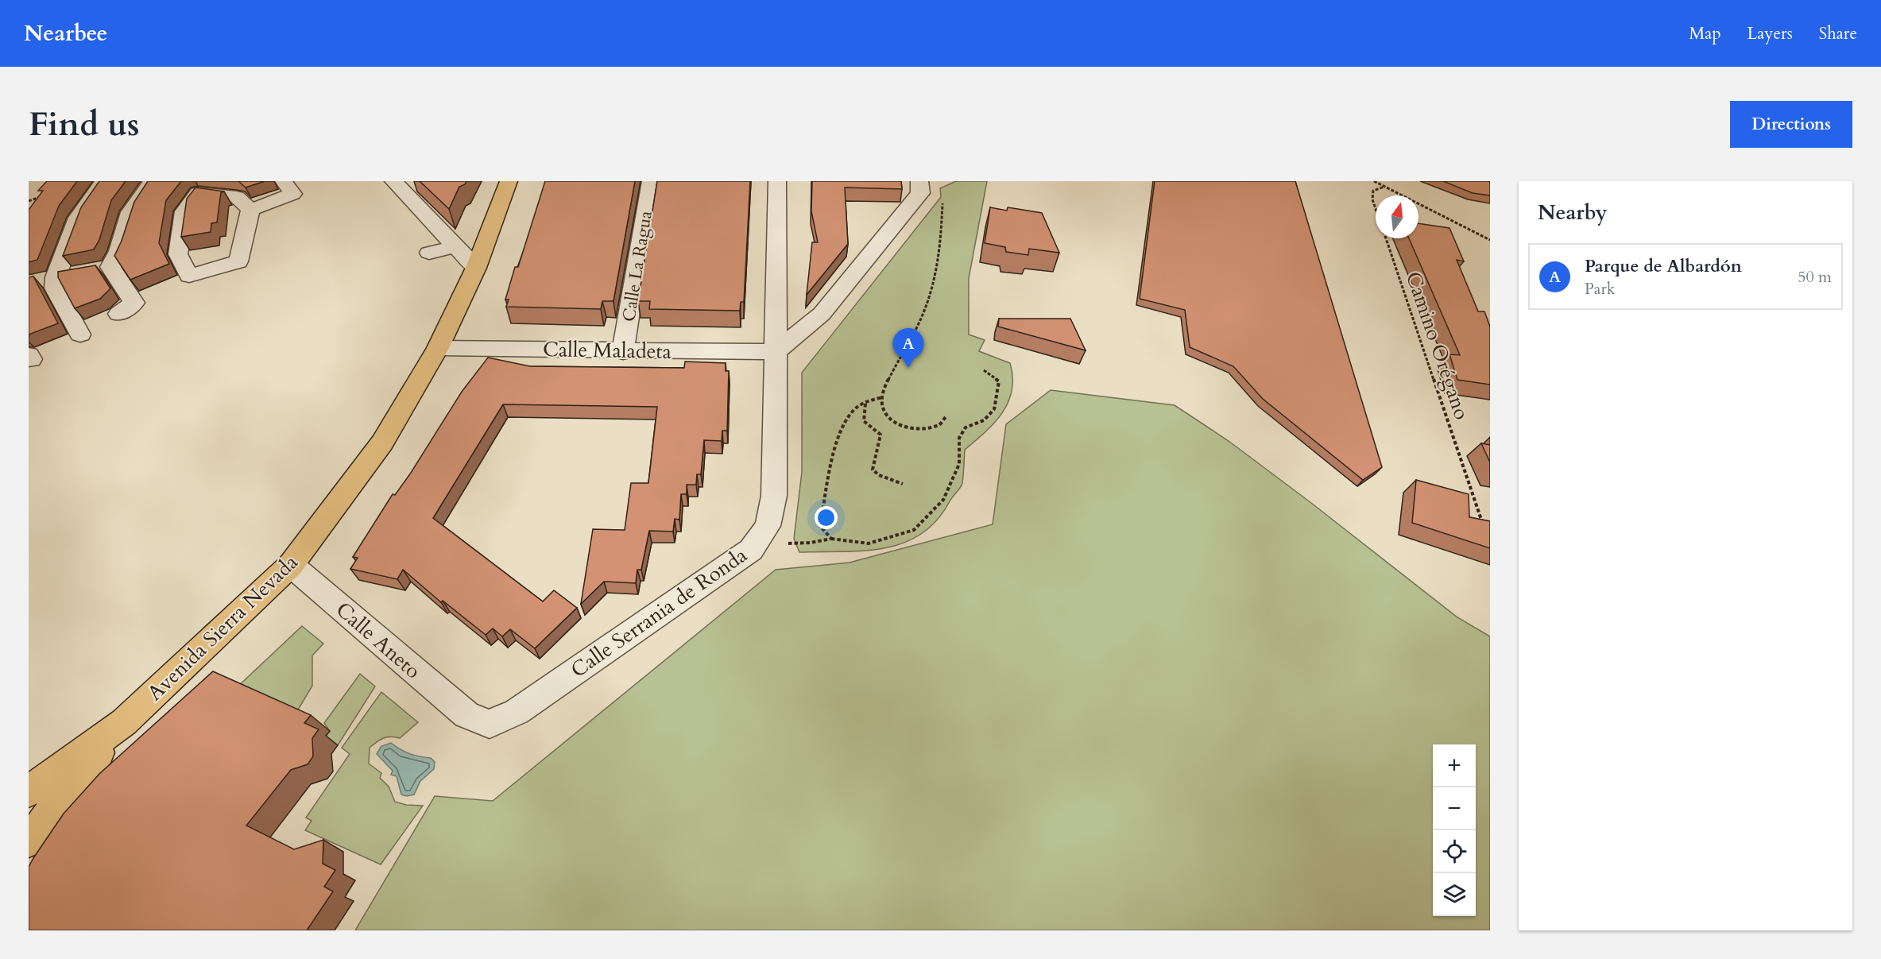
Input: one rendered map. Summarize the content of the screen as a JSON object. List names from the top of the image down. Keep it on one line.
{"streets":{"main road":["Avenida Sierra Nevada"],"street":["Calle La Ragua","Calle Maladeta","Calle Serrania de Ronda","Calle Aneto"],"path":["Camino Orégano"]},"crossings":[["Calle La Ragua","Calle Maladeta"],["Calle Maladeta","Calle Serrania de Ronda"],["Calle Maladeta","Avenida Sierra Nevada"],["Calle Serrania de Ronda","Calle Aneto"],["Avenida Sierra Nevada","Calle Aneto"]],"north":"top","page":{"header":"Nearbee","nav":["Map","Layers","Share"],"buttons":"Directions","title":"Find us","heading":"Nearby","list":[{"mark":"A","name":"Parque de Albardón","note":"Park","value":"50 m"}],"pins":"A","map_buttons":["+","−"]}}
